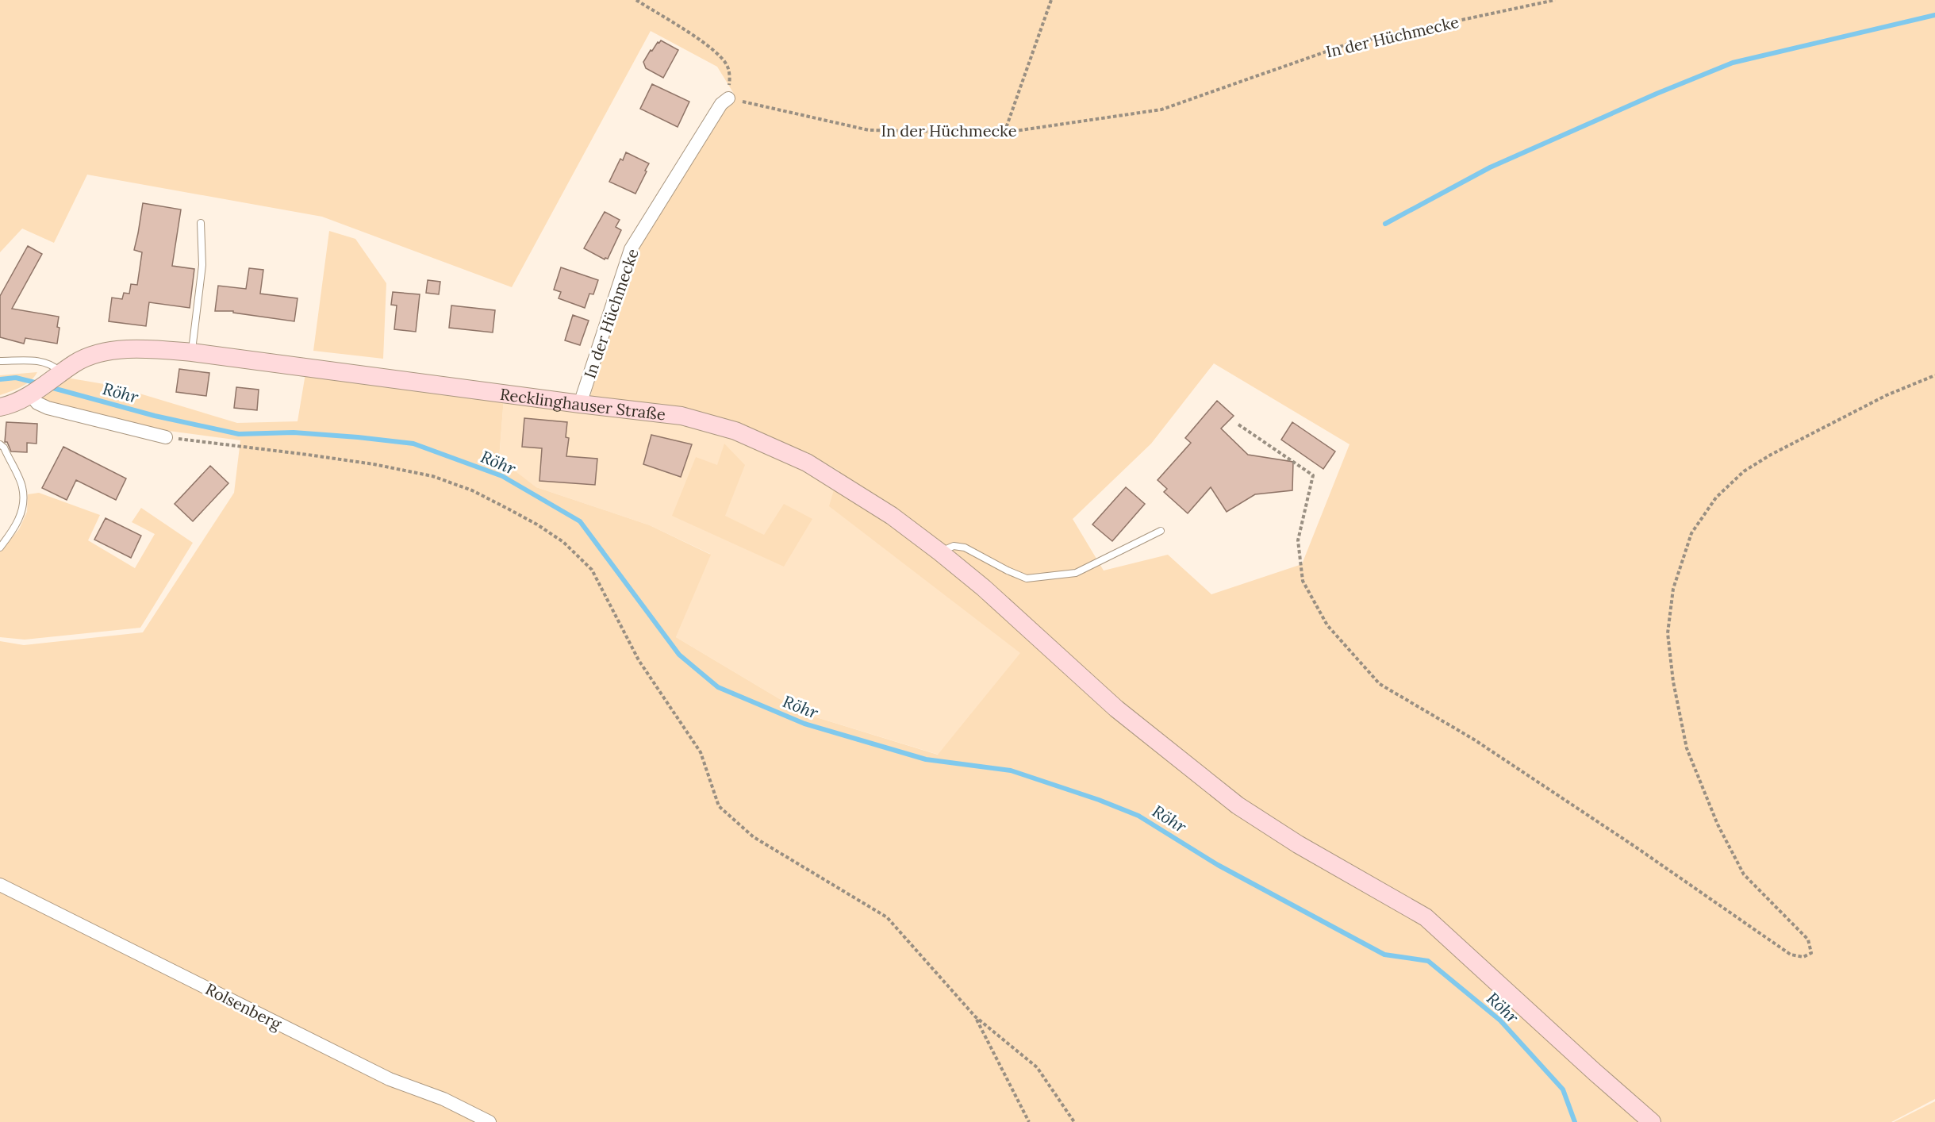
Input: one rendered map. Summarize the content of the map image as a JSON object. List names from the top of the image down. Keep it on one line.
{"streets":{"main road":["Recklinghauser Straße"],"street":["In der Hüchmecke","Rolsenberg"]},"crossings":[["In der Hüchmecke","Recklinghauser Straße"]],"water":["Röhr"]}
